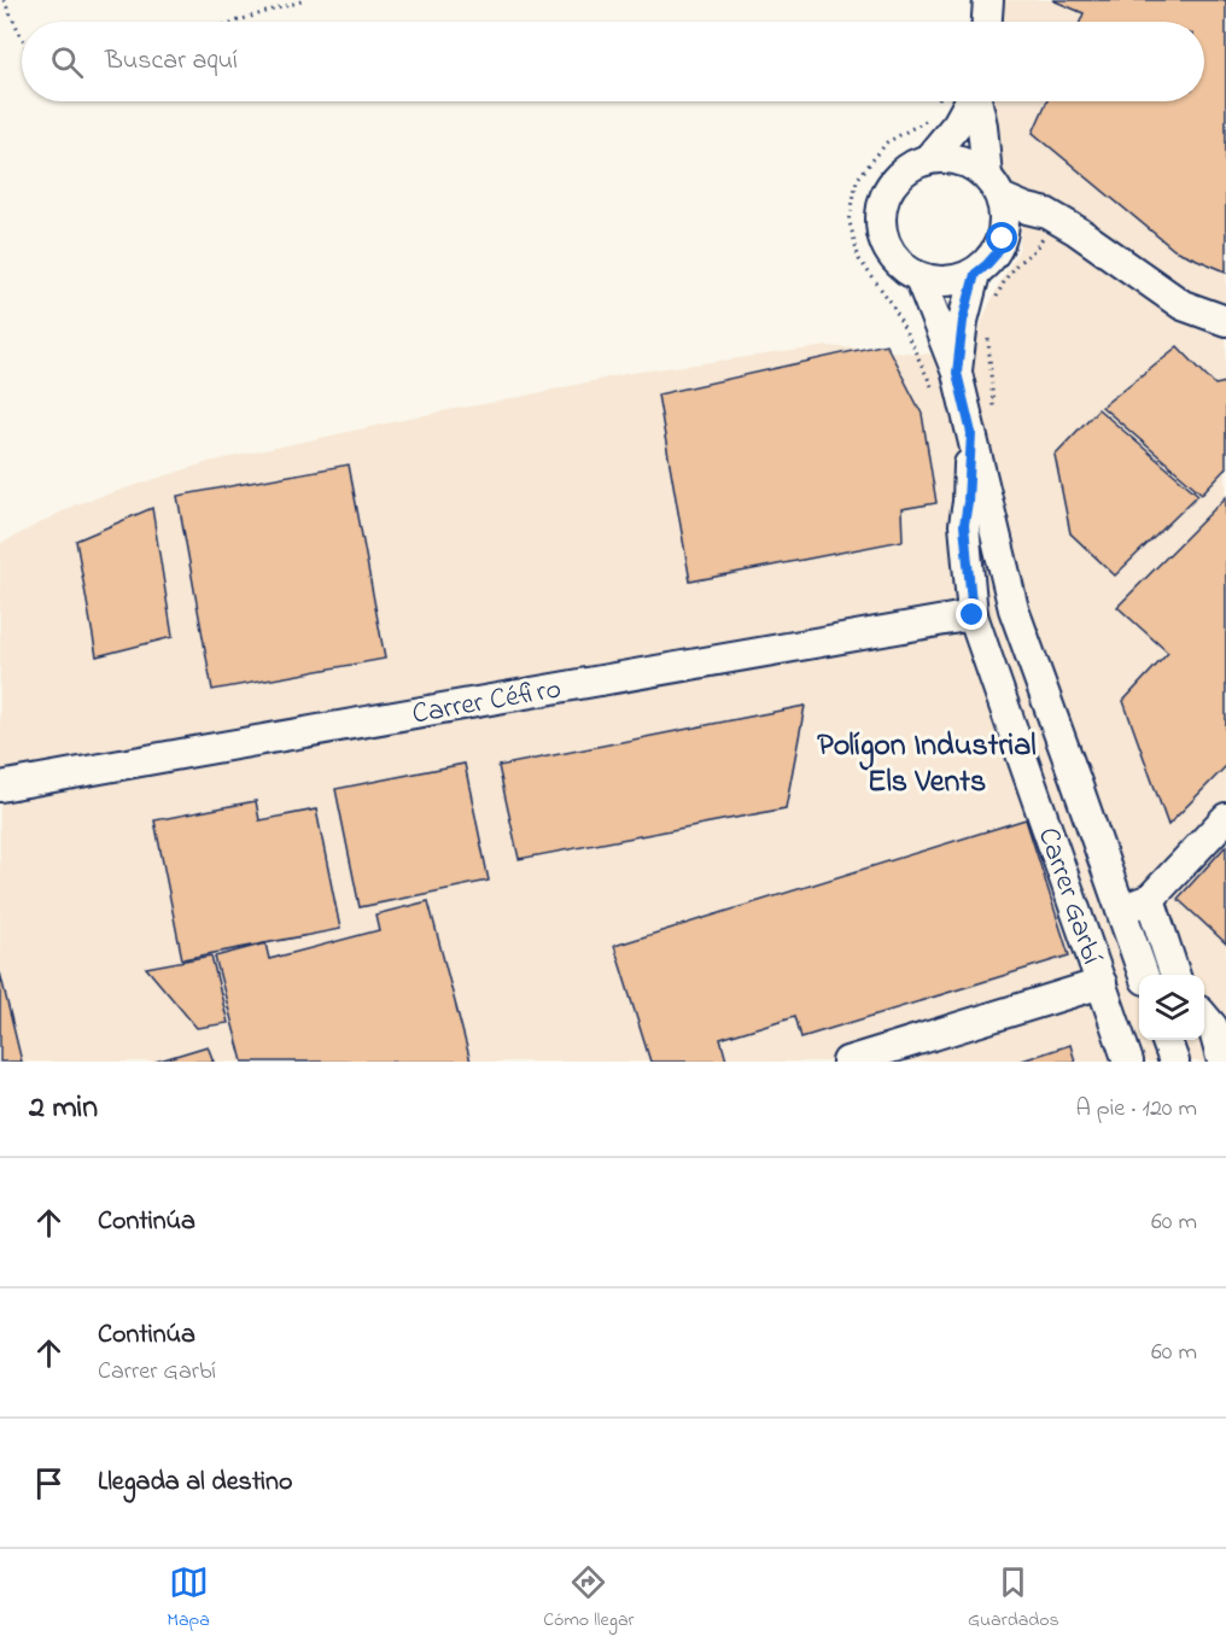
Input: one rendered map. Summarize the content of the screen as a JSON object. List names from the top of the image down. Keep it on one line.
{"streets":{"street":["Carrer Céfiro","Carrer Garbí"]},"crossings":[["Carrer Céfiro","Carrer Garbí"]],"districts":["Polígon Industrial Els Vents"],"page":{"search":"Buscar aquí","heading":["2 min","A pie · 120 m"],"list":[["Continúa","60 m"],["Continúa","Carrer Garbí","60 m"],"Llegada al destino"],"nav":["Mapa","Cómo llegar","Guardados"]}}
